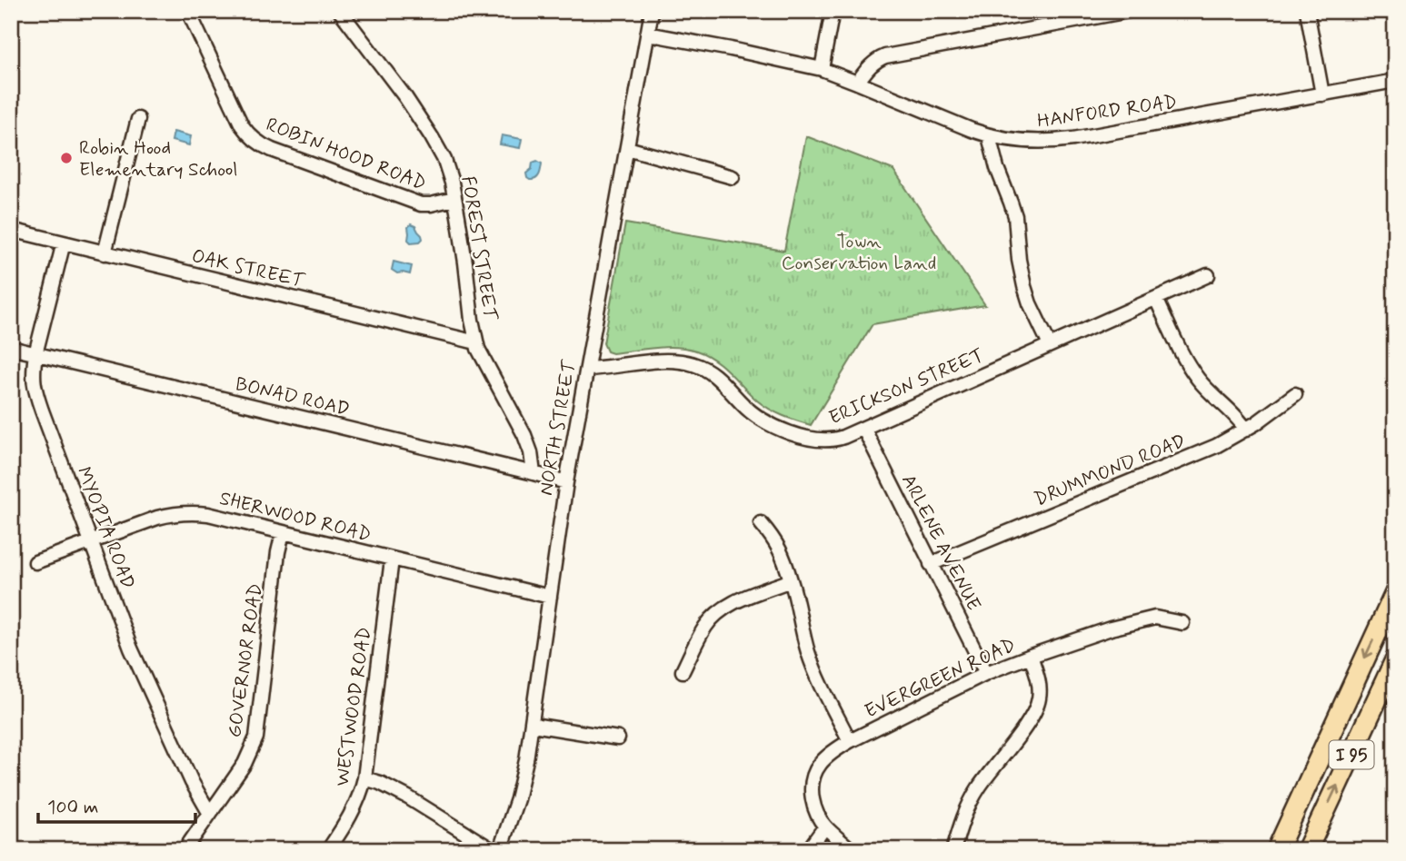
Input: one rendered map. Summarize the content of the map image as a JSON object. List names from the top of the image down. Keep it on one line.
{"streets":{"highway":["I 95"],"street":["HANFORD ROAD","ROBIN HOOD ROAD","FOREST STREET","OAK STREET","ERICKSON STREET","BONAD ROAD","NORTH STREET","DRUMMOND ROAD","SHERWOOD ROAD","MYOPIA ROAD","ARLENE AVENUE","GOVERNOR ROAD","EVERGREEN ROAD","WESTWOOD ROAD"]},"crossings":[["HANFORD ROAD","NORTH STREET"],["ROBIN HOOD ROAD","FOREST STREET"],["FOREST STREET","OAK STREET"],["FOREST STREET","BONAD ROAD"],["OAK STREET","MYOPIA ROAD"],["ERICKSON STREET","NORTH STREET"],["ERICKSON STREET","ARLENE AVENUE"],["BONAD ROAD","NORTH STREET"],["BONAD ROAD","MYOPIA ROAD"],["NORTH STREET","SHERWOOD ROAD"],["DRUMMOND ROAD","ARLENE AVENUE"],["SHERWOOD ROAD","MYOPIA ROAD"],["SHERWOOD ROAD","GOVERNOR ROAD"],["SHERWOOD ROAD","WESTWOOD ROAD"],["MYOPIA ROAD","GOVERNOR ROAD"],["ARLENE AVENUE","EVERGREEN ROAD"]],"parks":["Town Conservation Land"],"places":["Robin Hood Elementary School"],"scale_bar":"100 m"}
